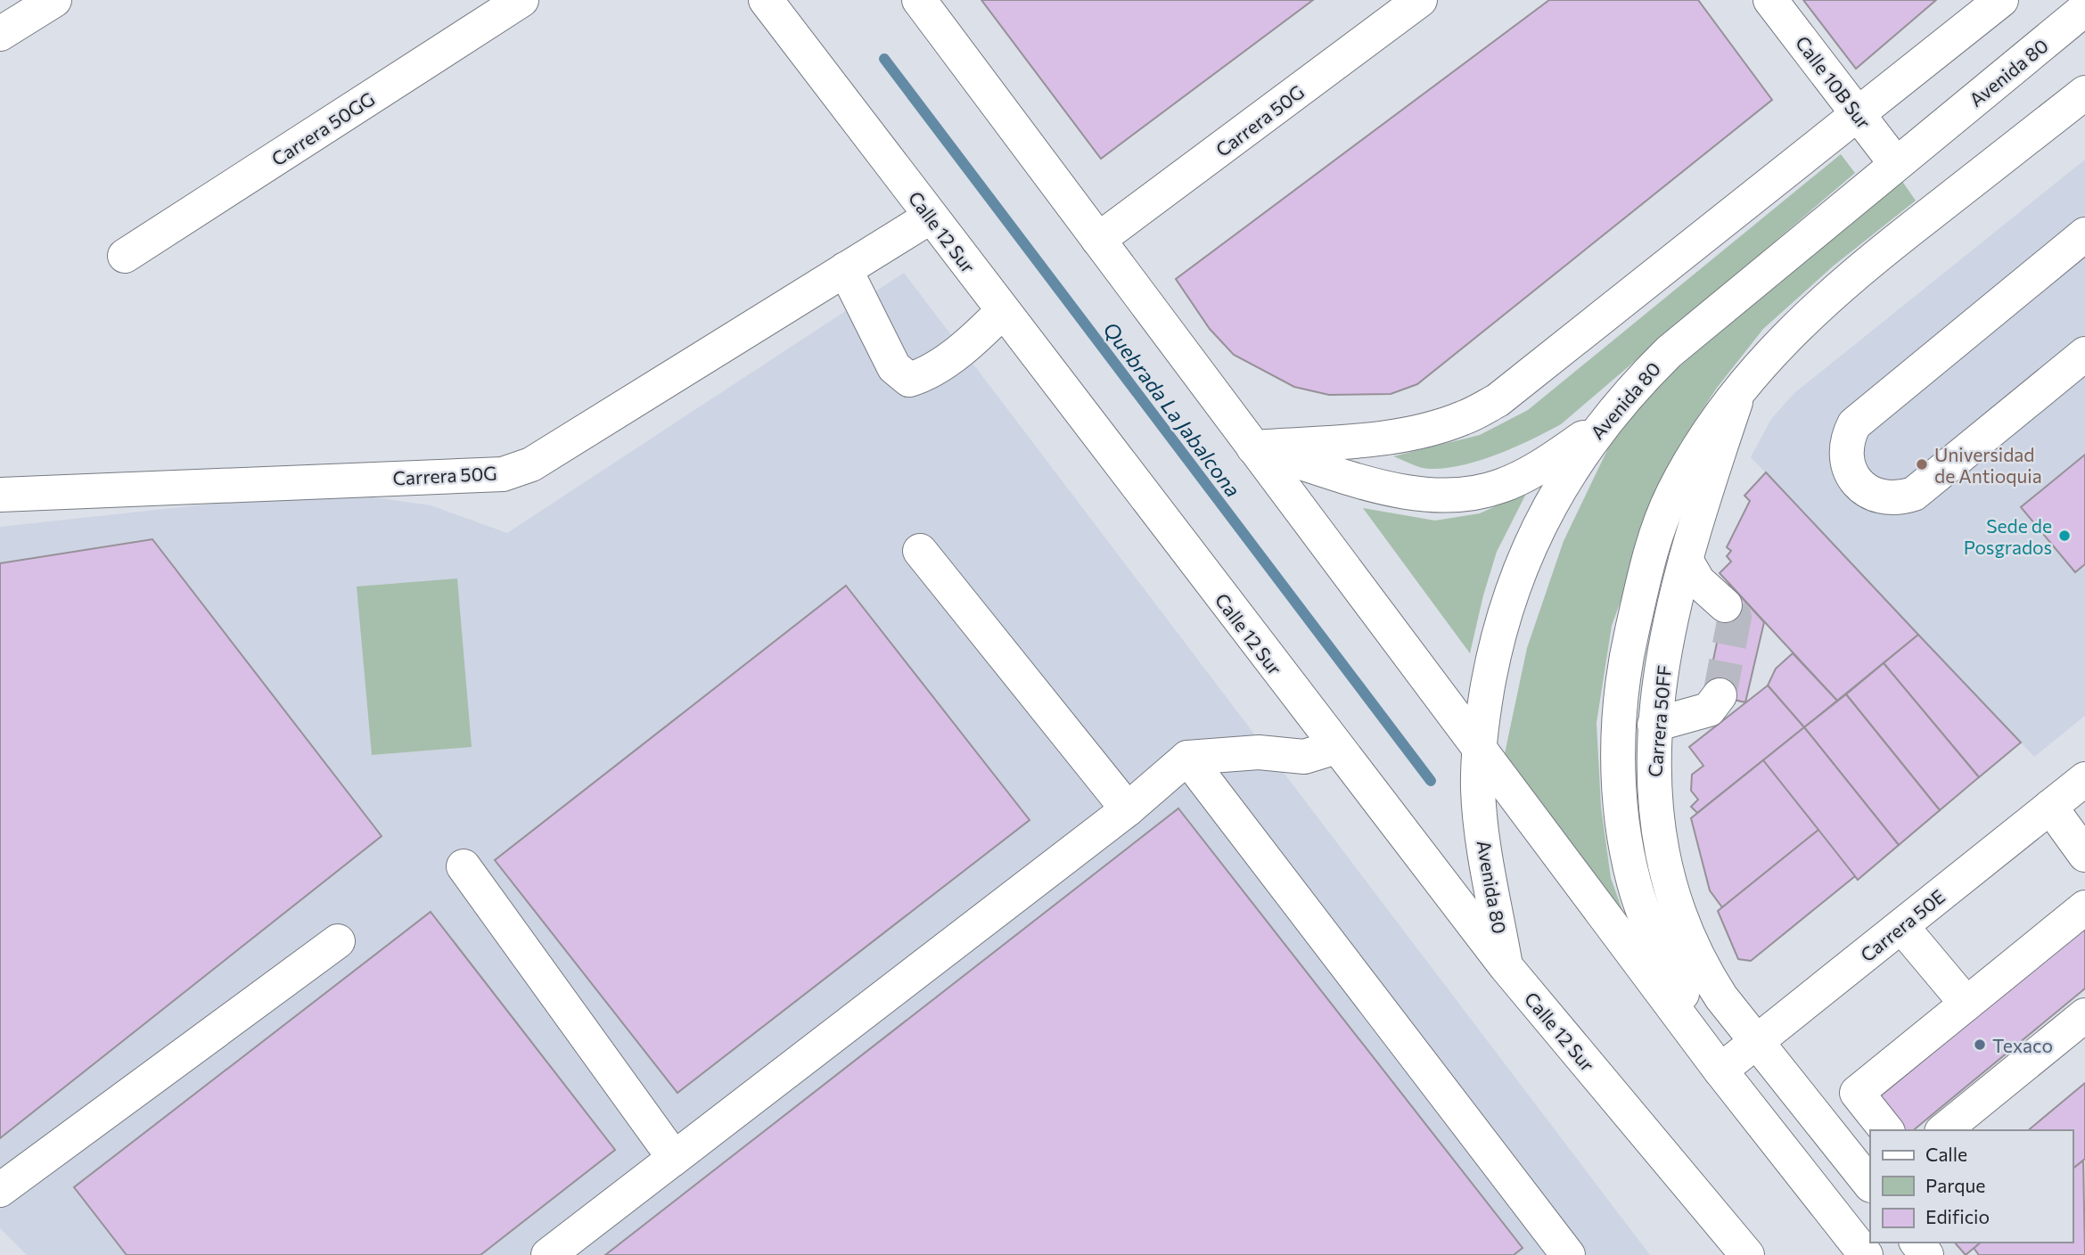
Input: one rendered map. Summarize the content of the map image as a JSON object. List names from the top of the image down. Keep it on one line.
{"streets":{"main road":["Avenida 80","Calle 10B Sur","Carrera 50G","Carrera 50GG","Calle 12 Sur","Carrera 50FF","Carrera 50E"]},"crossings":[["Avenida 80","Calle 10B Sur"],["Avenida 80","Calle 12 Sur"],["Carrera 50G","Calle 12 Sur"],["Carrera 50FF","Carrera 50E"]],"water":["Quebrada La Jabalcona"],"places":["Universidad de Antioquia","Sede de Posgrados","Texaco"],"legend":["Calle","Parque","Edificio"]}
